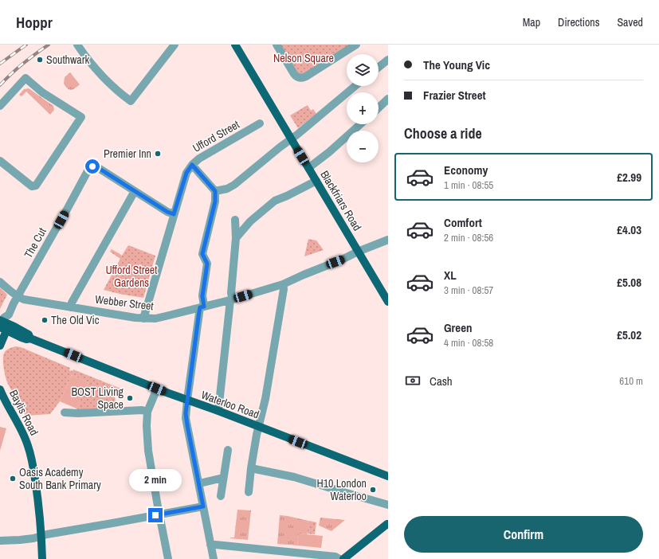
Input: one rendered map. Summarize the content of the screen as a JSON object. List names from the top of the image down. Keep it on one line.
{"streets":{"main road":["Blackfriars Road","Waterloo Road","Baylis Road"],"street":["Ufford Street","The Cut","Webber Street"]},"crossings":[["Ufford Street","Webber Street"],["Blackfriars Road","Webber Street"],["The Cut","Webber Street"],["The Cut","Waterloo Road"]],"parks":["Nelson Square","Ufford Street Gardens"],"places":["Southwark","Premier Inn","The Old Vic","BOST Living Space","Oasis Academy South Bank Primary","H10 London Waterloo"],"page":{"header":"Hoppr","nav":["Map","Directions","Saved"],"banner":["The Young Vic","Frazier Street"],"map_buttons":["+","−"],"heading":"Choose a ride","list":[{"name":"Economy","note":"1 min · 08:55","value":"£2.99"},{"name":"Comfort","note":"2 min · 08:56","value":"£4.03"},{"name":"XL","note":"3 min · 08:57","value":"£5.08"},{"name":"Green","note":"4 min · 08:58","value":"£5.02"}],"pay":["Cash","610 m"],"bubble":"2 min","buttons":"Confirm"}}
